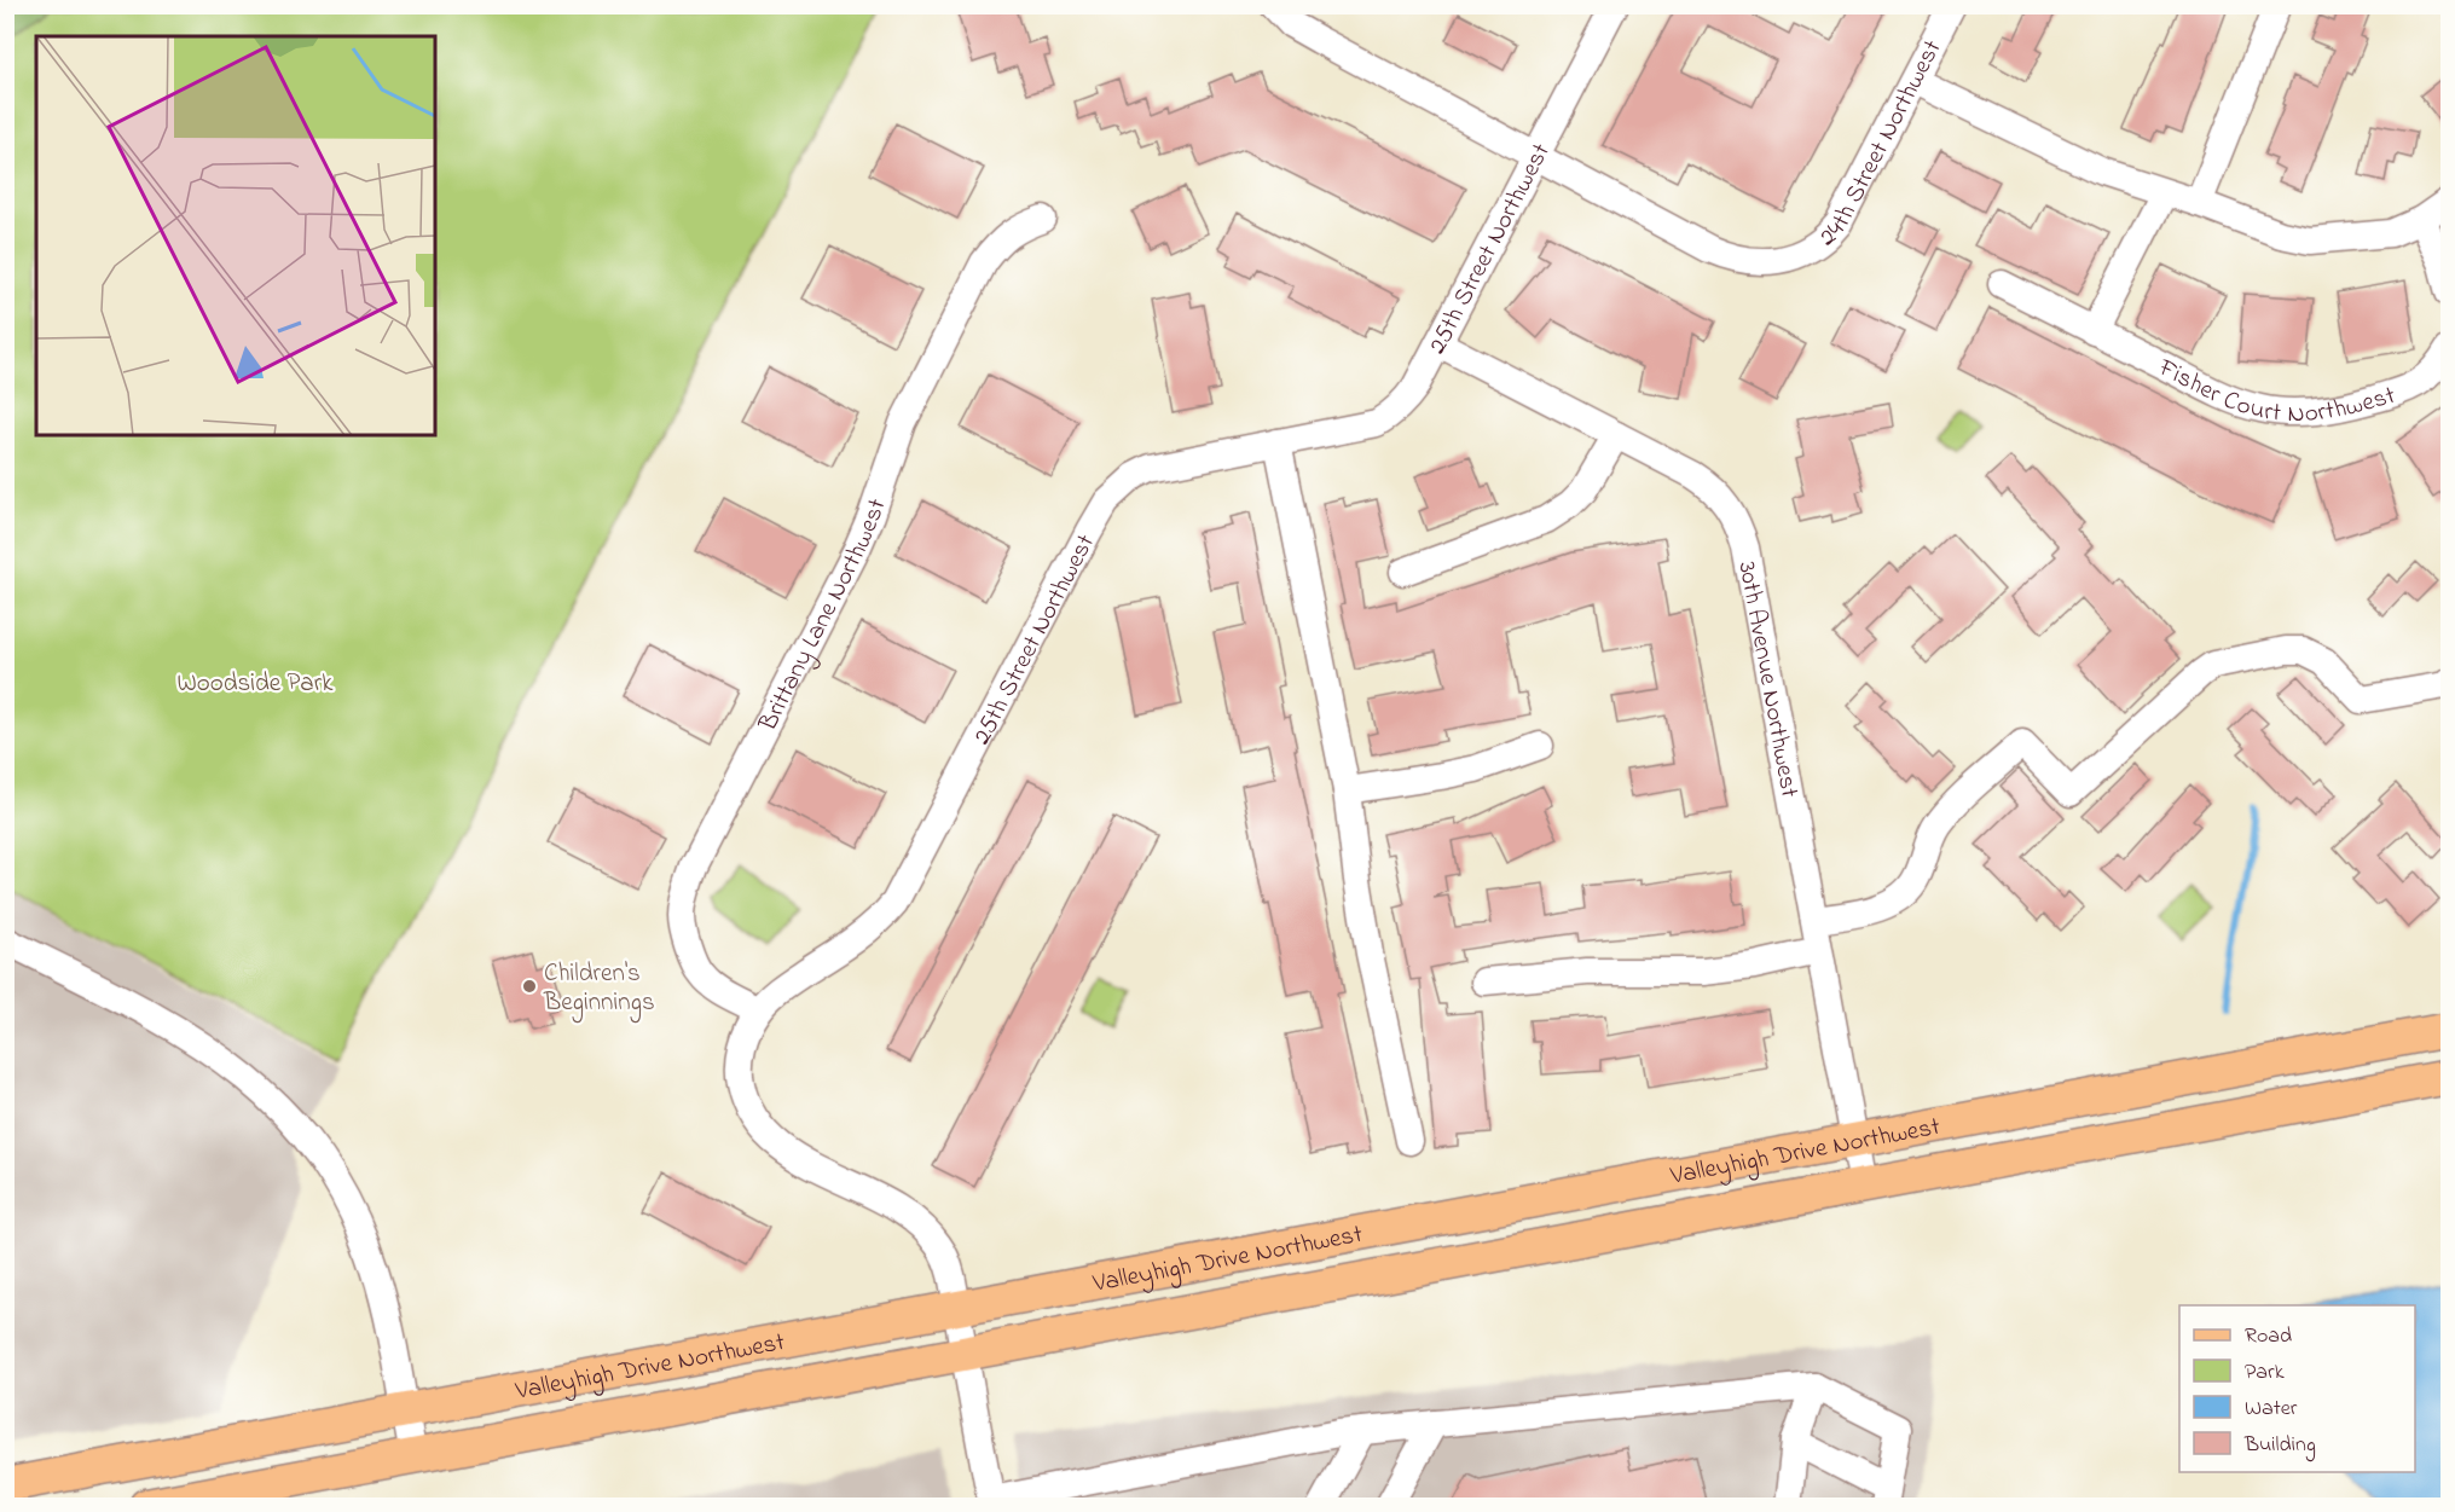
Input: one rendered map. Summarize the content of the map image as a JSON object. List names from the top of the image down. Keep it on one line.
{"streets":{"main road":["Valleyhigh Drive Northwest"],"street":["24th Street Northwest","25th Street Northwest","Fisher Court Northwest","Brittany Lane Northwest","30th Avenue Northwest"]},"crossings":[["24th Street Northwest","25th Street Northwest"],["25th Street Northwest","Brittany Lane Northwest"],["25th Street Northwest","30th Avenue Northwest"],["25th Street Northwest","Valleyhigh Drive Northwest"],["30th Avenue Northwest","Valleyhigh Drive Northwest"]],"parks":["Woodside Park"],"places":["Children's Beginnings"],"legend":["Road","Park","Water","Building"]}
